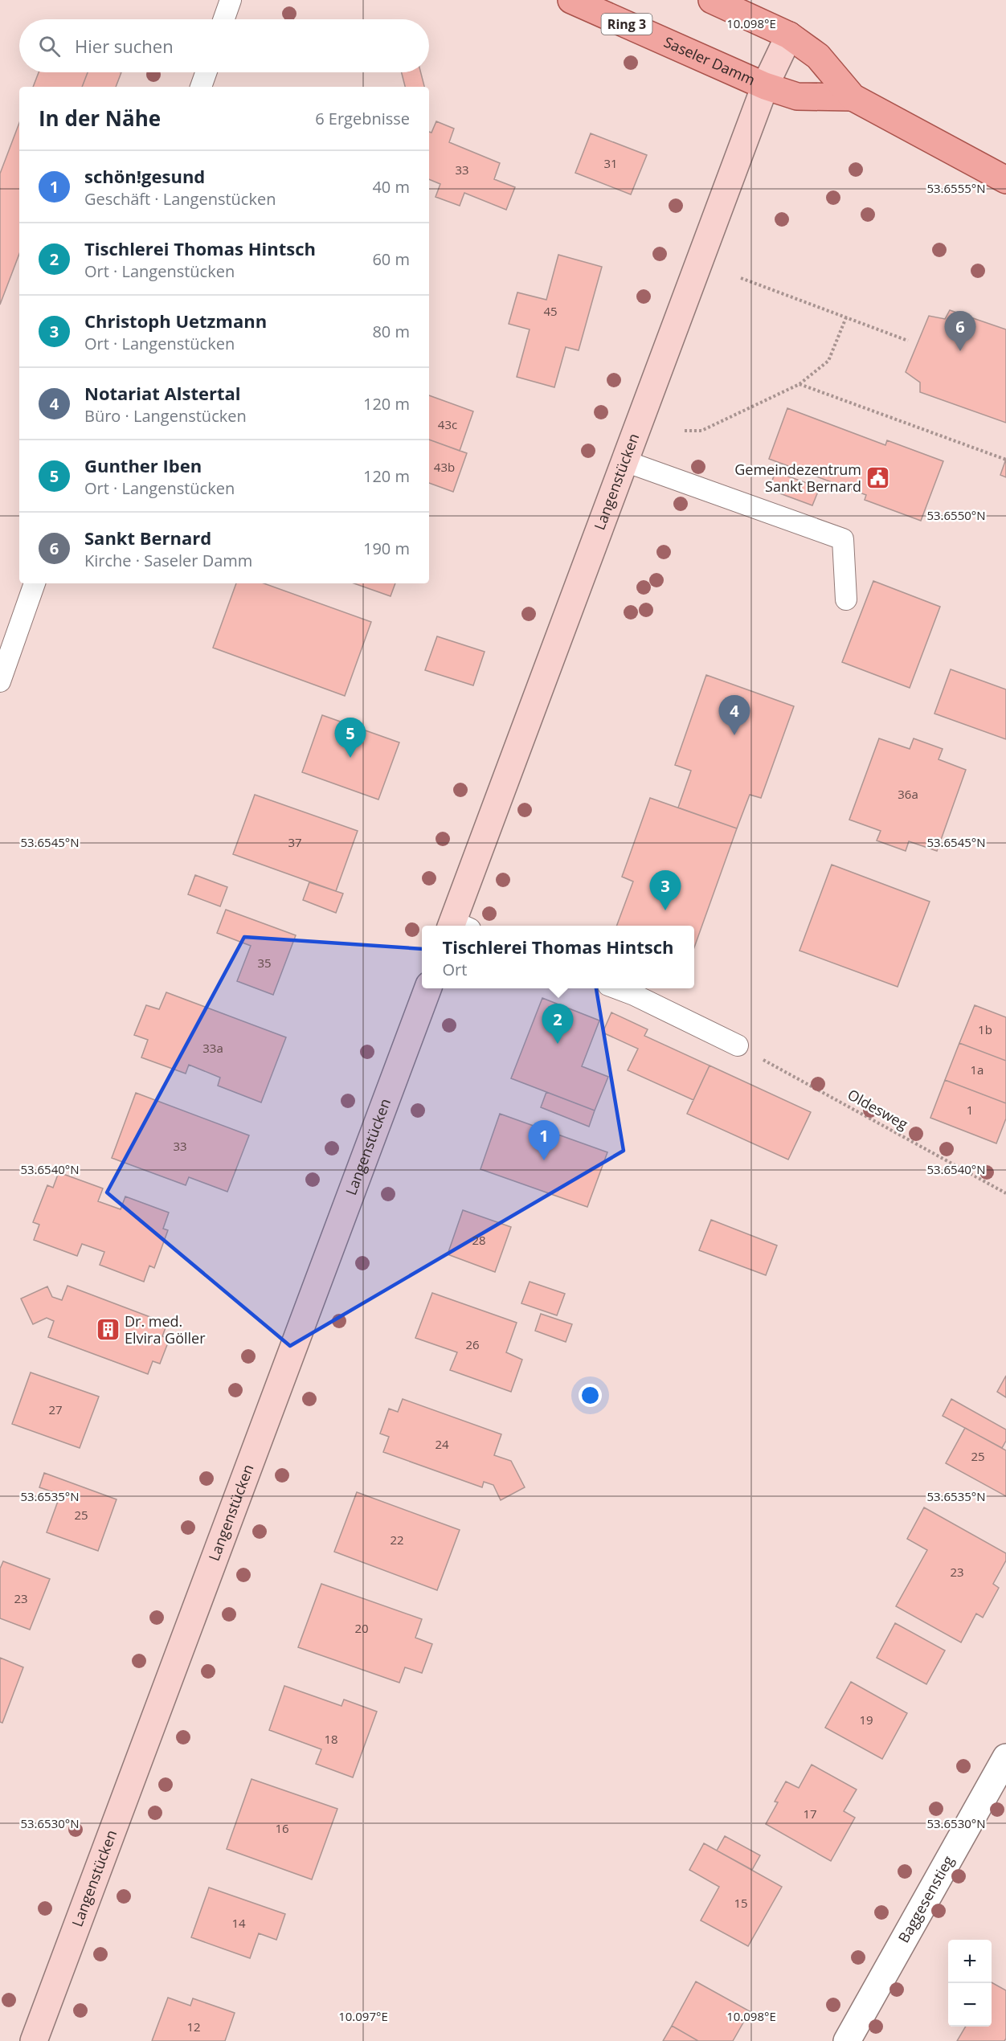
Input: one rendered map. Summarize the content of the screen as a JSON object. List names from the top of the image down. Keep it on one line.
{"streets":{"main road":["Ring 3","Saseler Damm"],"street":["Langenstücken","Baggesenstieg"],"path":["Oldesweg"]},"crossings":[["Saseler Damm","Langenstücken"]],"places":{"public building":["Gemeindezentrum Sankt Bernard"],"building":["Dr. med. Elvira Göller"]},"house_numbers":["31","33","45","43c","43b","36a","37","35","1b","33a","1a","1","33","28","26","27","24","25","25","22","23","23","20","19","18","17","16","15","14","12"],"page":{"search":"Hier suchen","heading":["In der Nähe","6 Ergebnisse"],"list":[{"mark":"1","name":"schön!gesund","note":"Geschäft · Langenstücken","value":"40 m"},{"mark":"2","name":"Tischlerei Thomas Hintsch","note":"Ort · Langenstücken","value":"60 m"},{"mark":"3","name":"Christoph Uetzmann","note":"Ort · Langenstücken","value":"80 m"},{"mark":"4","name":"Notariat Alstertal","note":"Büro · Langenstücken","value":"120 m"},{"mark":"5","name":"Gunther Iben","note":"Ort · Langenstücken","value":"120 m"},{"mark":"6","name":"Sankt Bernard","note":"Kirche · Saseler Damm","value":"190 m"}],"pins":["6","4","5","3","2","1"],"popup":["Tischlerei Thomas Hintsch","Ort"],"map_buttons":["+","−"]},"coordinates":["10.098°E","53.6555°N","53.6550°N","53.6545°N","53.6540°N","53.6535°N","53.6530°N","10.097°E"]}
